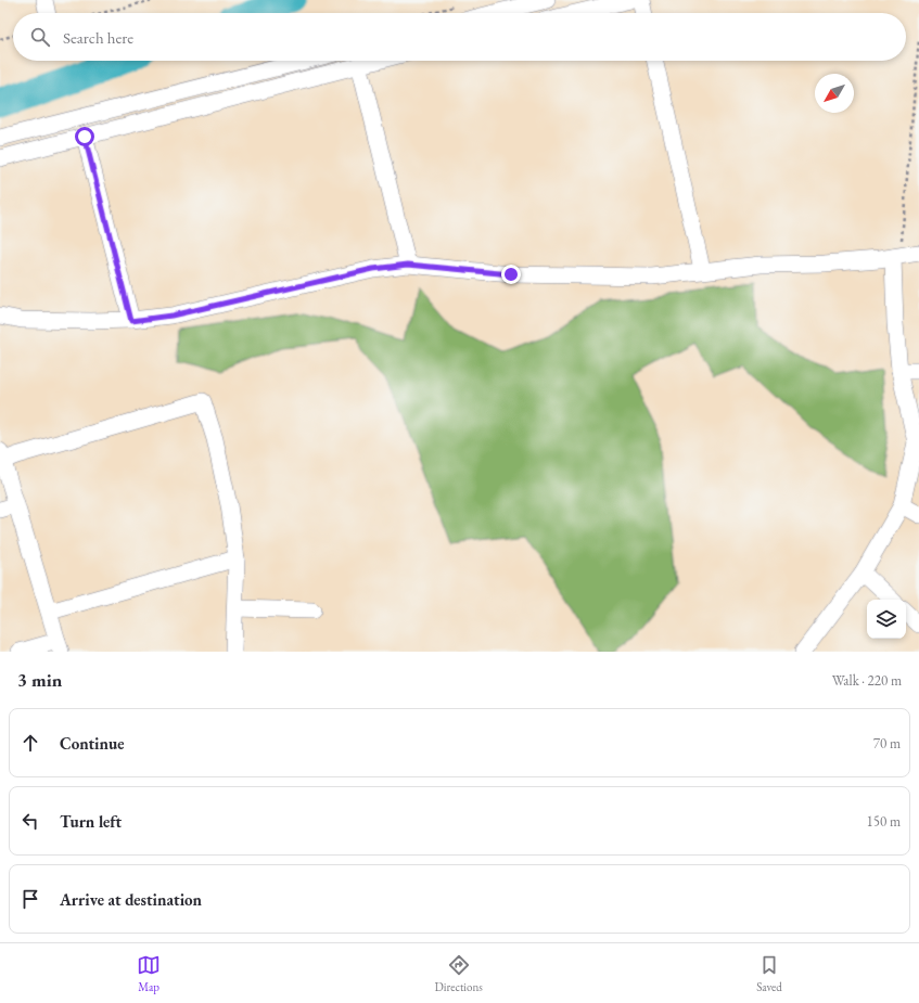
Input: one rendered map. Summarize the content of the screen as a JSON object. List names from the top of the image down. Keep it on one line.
{"north":"bottom left","page":{"search":"Search here","heading":["3 min","Walk · 220 m"],"list":[["Continue","70 m"],["Turn left","150 m"],"Arrive at destination"],"nav":["Map","Directions","Saved"]}}
